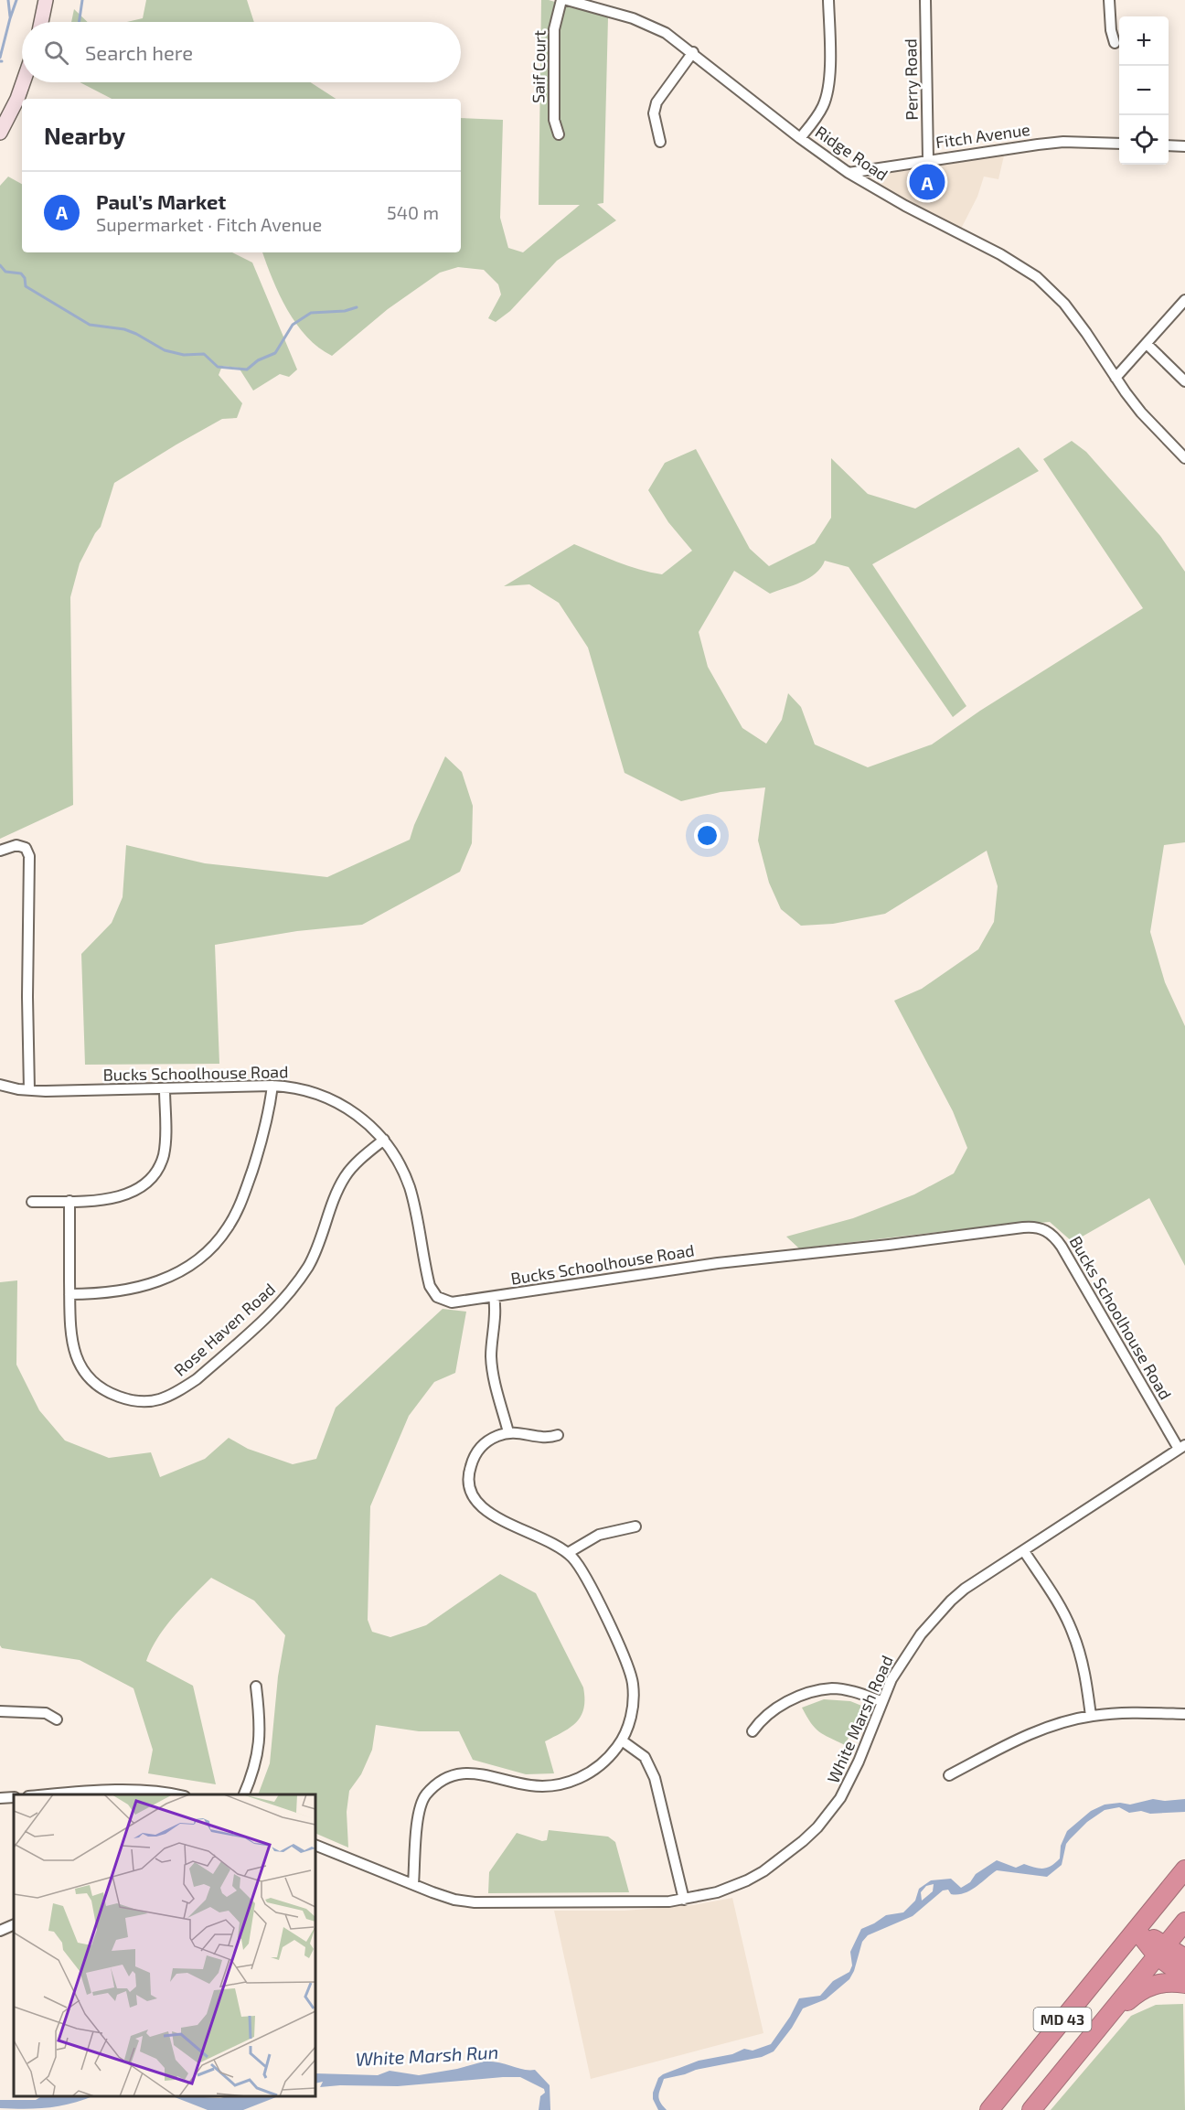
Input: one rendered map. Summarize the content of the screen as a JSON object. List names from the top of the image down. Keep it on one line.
{"streets":{"highway":["MD 43"],"street":["Saif Court","Perry Road","Fitch Avenue","Ridge Road","Bucks Schoolhouse Road","Rose Haven Road","White Marsh Road"]},"crossings":[["Perry Road","Fitch Avenue"],["Fitch Avenue","Ridge Road"],["Bucks Schoolhouse Road","Rose Haven Road"],["Bucks Schoolhouse Road","White Marsh Road"]],"water":["White Marsh Run"],"page":{"map_buttons":["+","−"],"search":"Search here","heading":"Nearby","pins":"A","list":[{"mark":"A","name":"Paul’s Market","note":"Supermarket · Fitch Avenue","value":"540 m"}]}}
